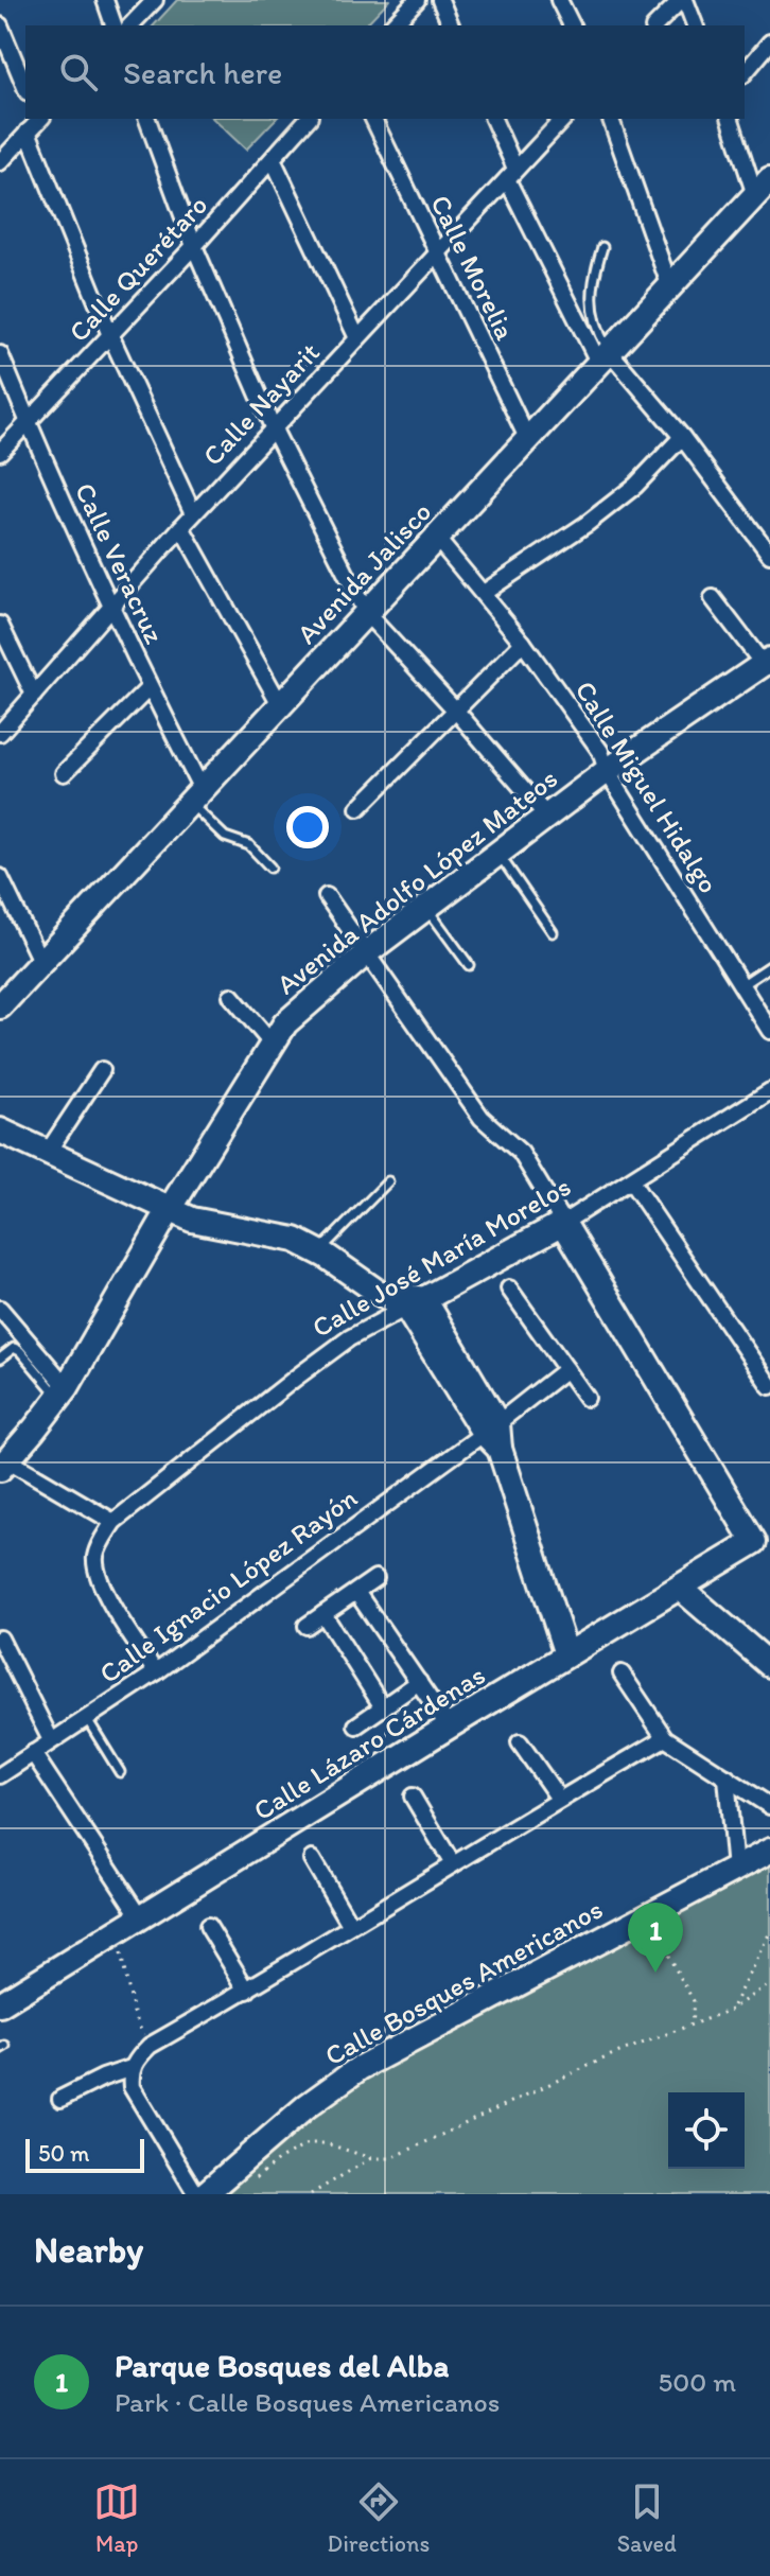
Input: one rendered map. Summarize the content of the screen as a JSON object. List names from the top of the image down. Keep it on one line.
{"streets":{"main road":["Avenida Jalisco","Avenida Adolfo López Mateos","Calle José María Morelos","Calle Lázaro Cárdenas","Calle Bosques Americanos"],"street":["Calle Morelia","Calle Querétaro","Calle Nayarit","Calle Veracruz","Calle Miguel Hidalgo","Calle Ignacio López Rayón"]},"crossings":[["Calle Morelia","Calle Nayarit"],["Calle Morelia","Avenida Jalisco"],["Calle Querétaro","Calle Veracruz"],["Calle Nayarit","Calle Veracruz"],["Calle Veracruz","Avenida Jalisco"],["Avenida Jalisco","Calle Miguel Hidalgo"],["Calle Miguel Hidalgo","Avenida Adolfo López Mateos"],["Calle José María Morelos","Calle Ignacio López Rayón"]],"scale_bar":"50 m","page":{"search":"Search here","pins":"1","scale":"50 m","heading":"Nearby","list":[{"mark":"1","name":"Parque Bosques del Alba","note":"Park · Calle Bosques Americanos","value":"500 m"}],"nav":["Map","Directions","Saved"]}}
